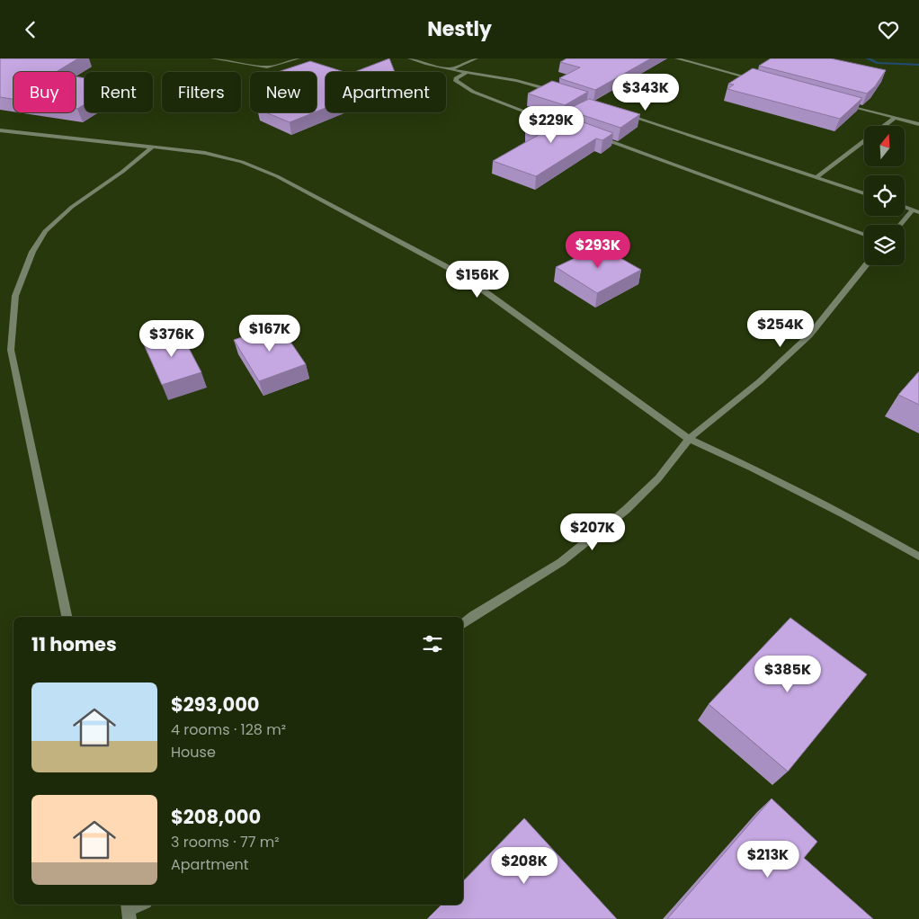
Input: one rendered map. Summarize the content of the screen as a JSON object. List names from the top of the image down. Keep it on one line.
{"north":"top","page":{"header":"Nestly","chip":["Buy","Rent","Filters","New","Apartment"],"price":["$343K","$229K","$293K","$156K","$254K","$167K","$376K","$207K","$385K","$213K","$208K"],"heading":"11 homes","list":[{"name":"$293,000","note":"4 rooms · 128 m² · House"},{"name":"$208,000","note":"3 rooms · 77 m² · Apartment"}]}}
